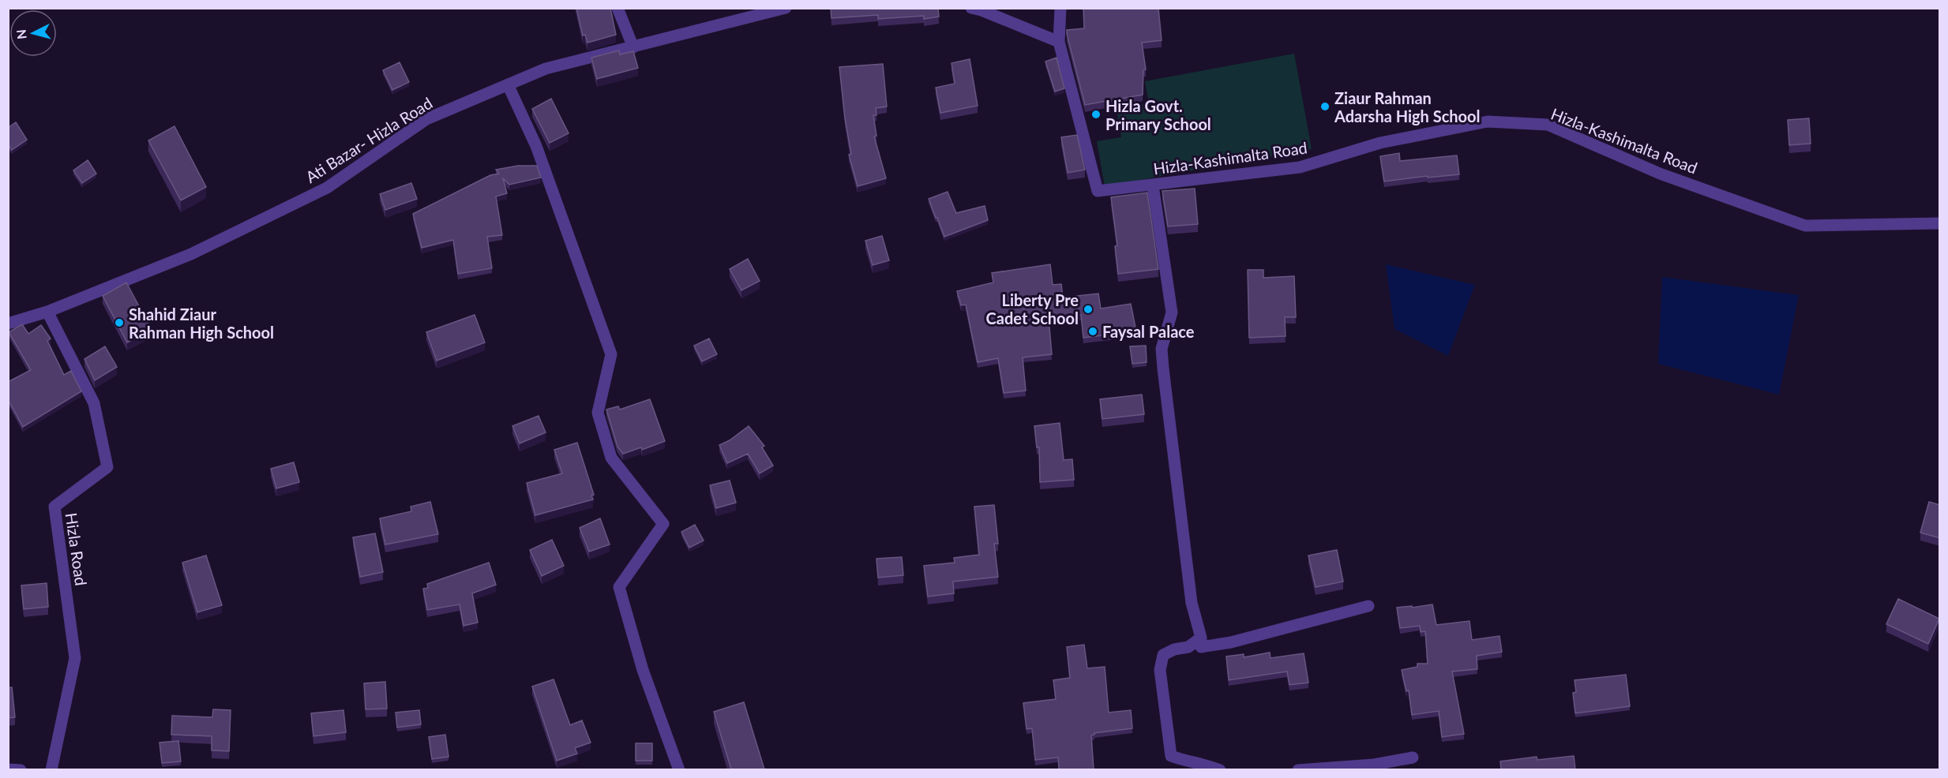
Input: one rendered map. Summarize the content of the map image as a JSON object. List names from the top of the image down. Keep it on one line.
{"streets":{"street":["Ati Bazar- Hizla Road","Hizla-Kashimalta Road","Hizla Road"]},"crossings":[["Ati Bazar- Hizla Road","Hizla Road"]],"places":["Ziaur Rahman Adarsha High School","Hizla Govt. Primary School","Liberty Pre Cadet School","Shahid Ziaur Rahman High School","Faysal Palace"],"north":"left"}
